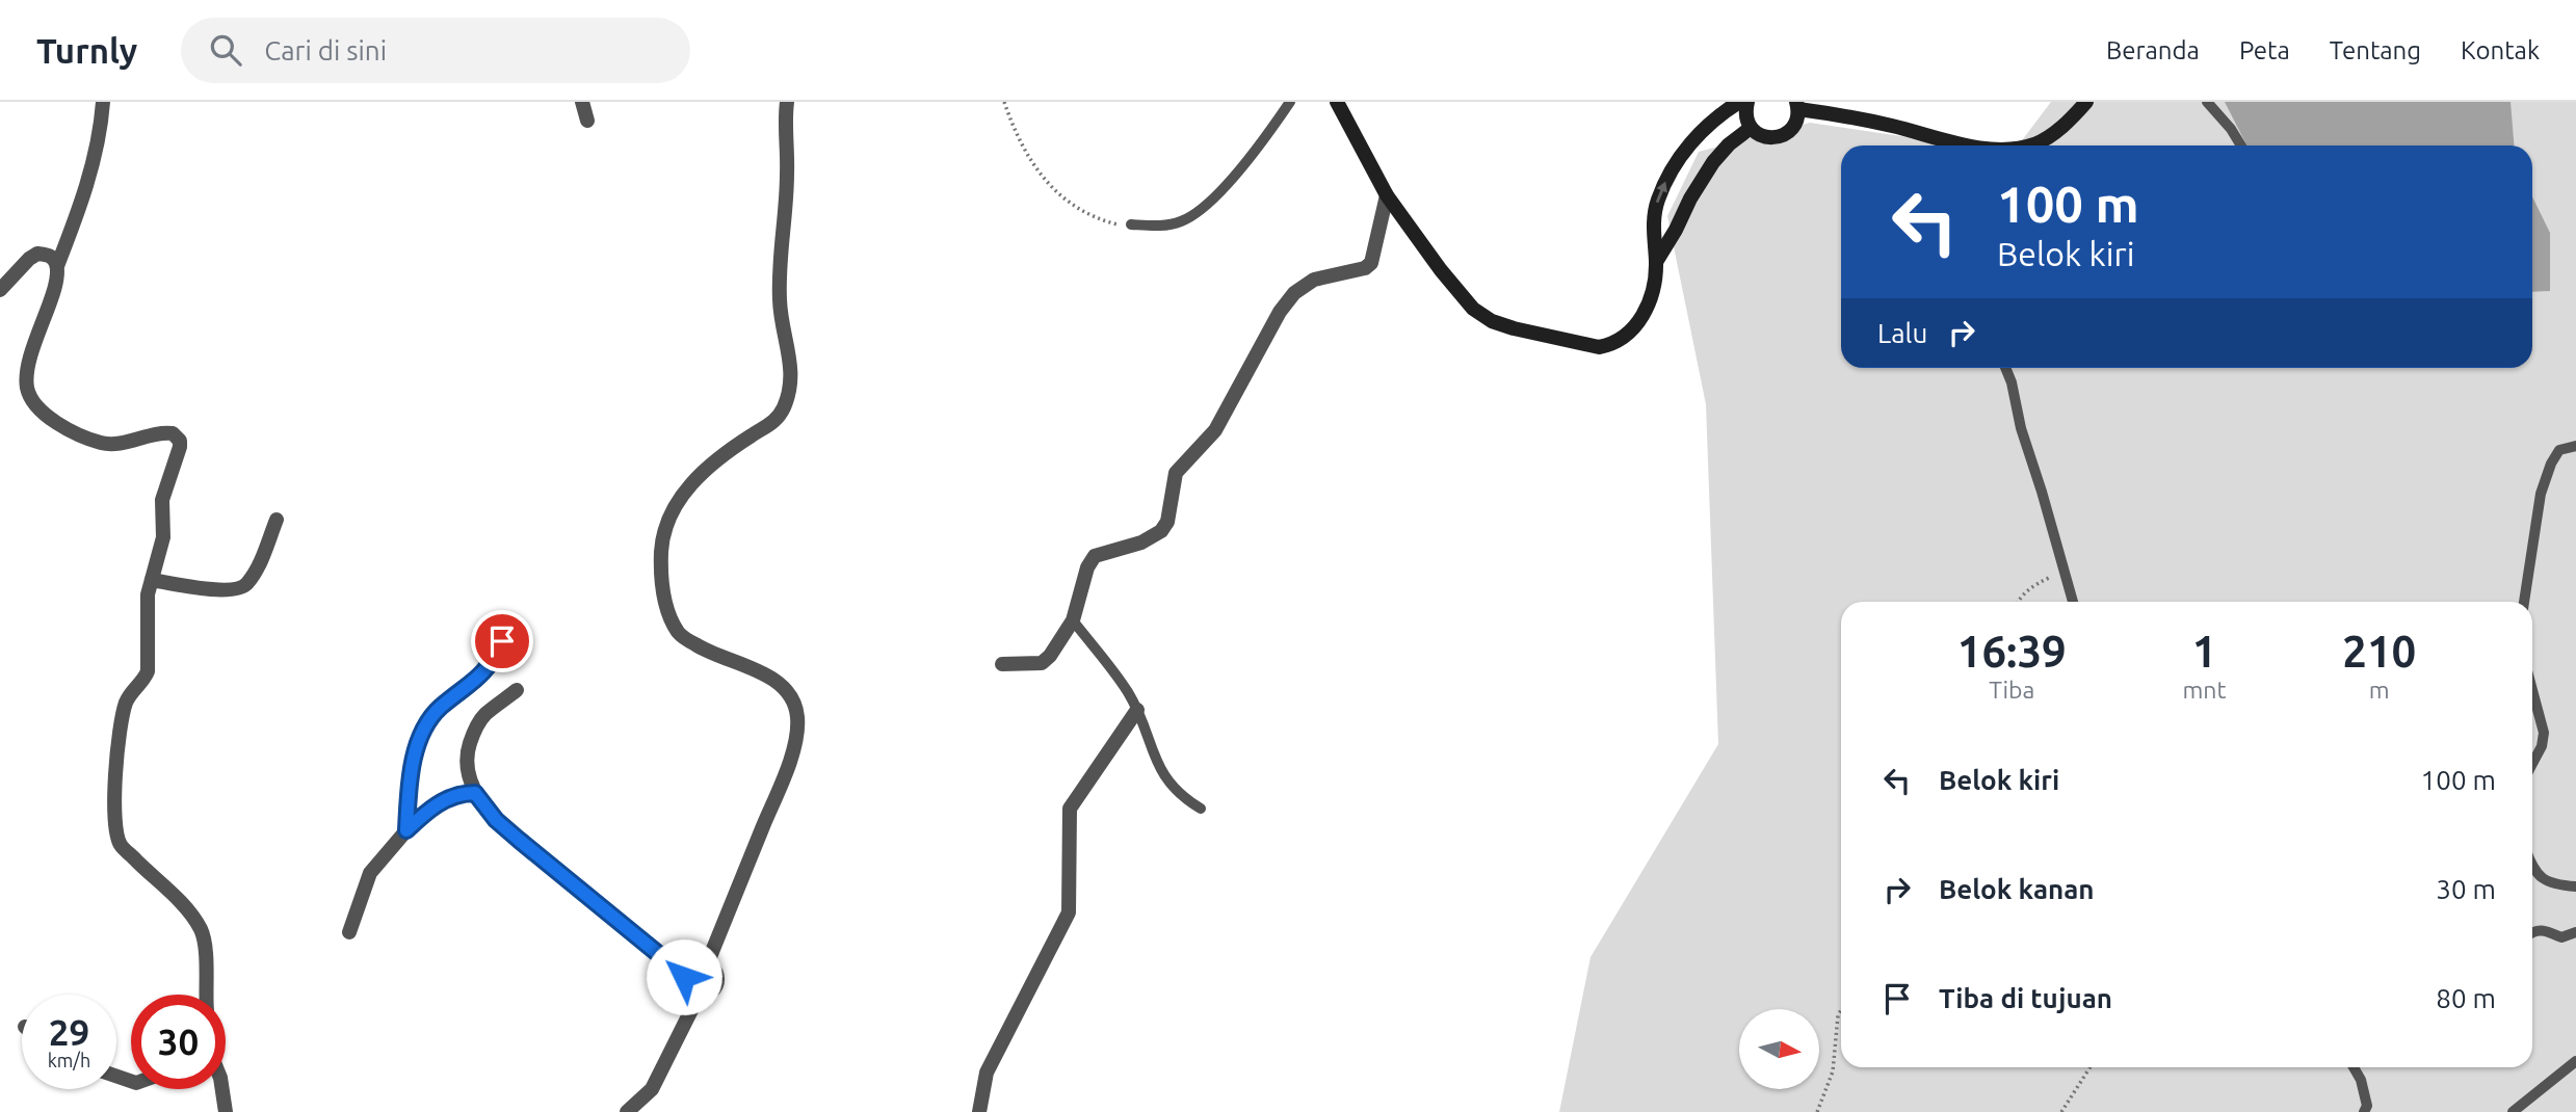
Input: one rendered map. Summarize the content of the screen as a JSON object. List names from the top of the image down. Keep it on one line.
{"north":"right","page":{"header":"Turnly","search":"Cari di sini","nav":["Beranda","Peta","Tentang","Kontak"],"turn":["100 m","Belok kiri"],"then":"Lalu","eta":["16:39","Tiba","1","mnt","210","m"],"list":[{"name":"Belok kiri","value":"100 m"},{"name":"Belok kanan","value":"30 m"},{"name":"Tiba di tujuan","value":"80 m"}],"speed":"29 km/h","limit":"30"}}
